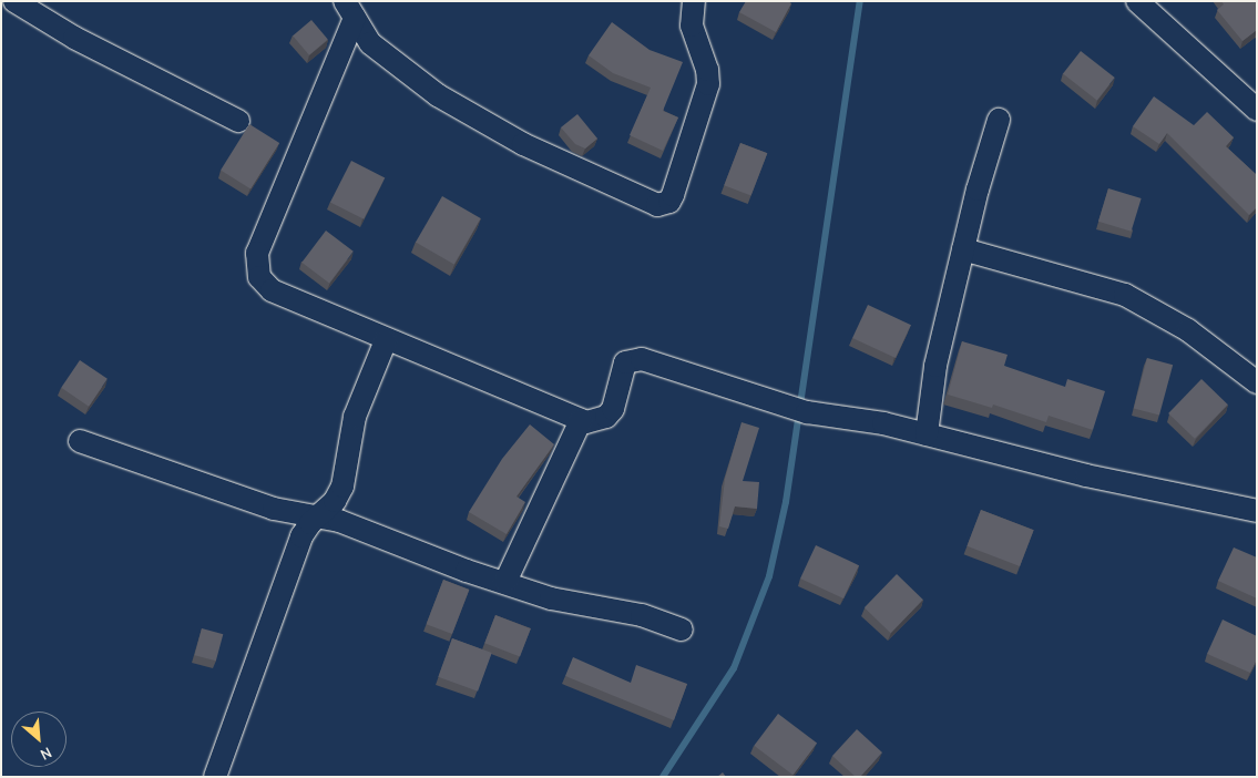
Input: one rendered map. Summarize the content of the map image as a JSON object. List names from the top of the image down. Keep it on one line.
{"north":"bottom right"}
